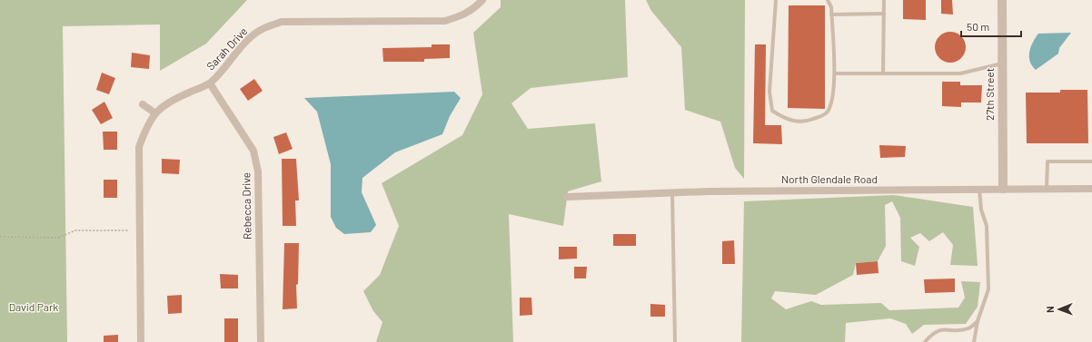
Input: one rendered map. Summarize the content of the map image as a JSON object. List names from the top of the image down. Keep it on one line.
{"streets":{"street":["Sarah Drive","27th Street","North Glendale Road","Rebecca Drive"]},"crossings":[["Sarah Drive","Rebecca Drive"],["27th Street","North Glendale Road"]],"parks":["David Park"],"scale_bar":"50 m","north":"left"}
